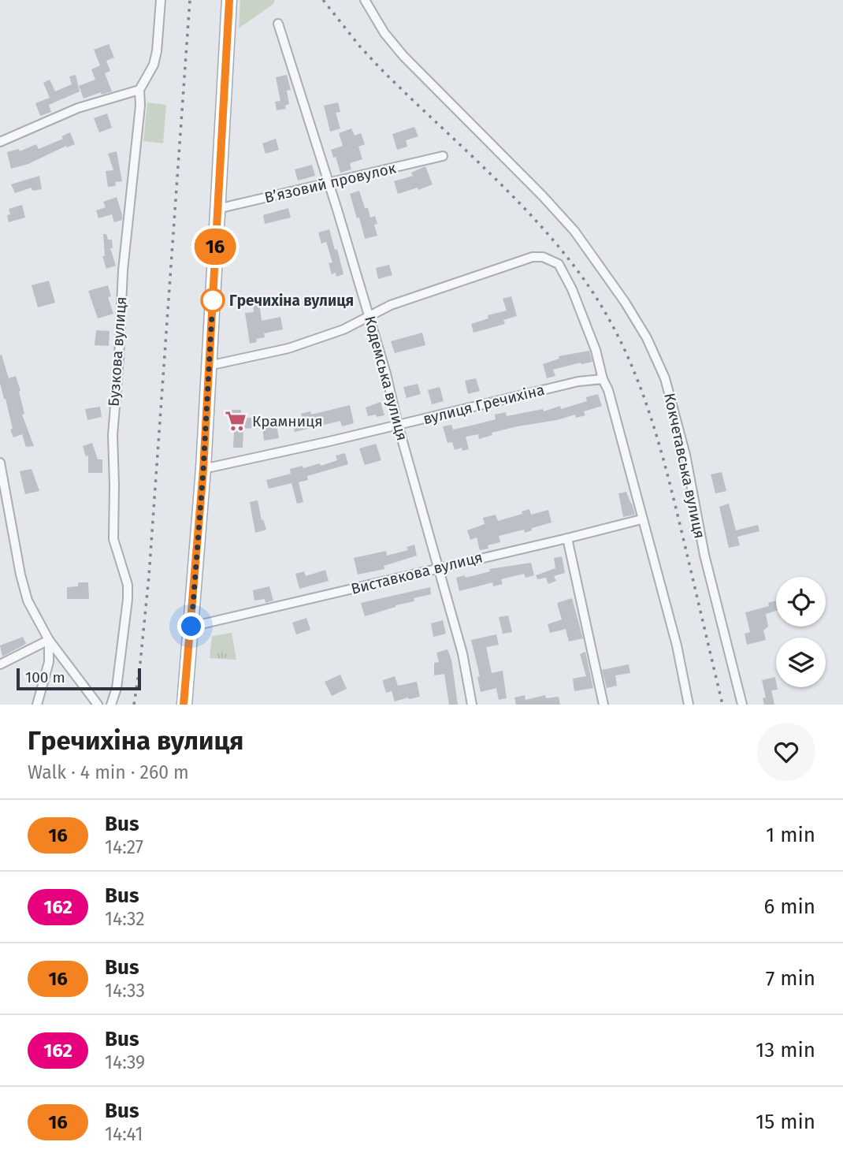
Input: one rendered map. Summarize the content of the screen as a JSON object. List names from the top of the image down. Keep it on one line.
{"streets":{"street":["Вʼязовий провулок","Бузкова вулиця","Кодемська вулиця","вулиця Гречихіна","Кокчетавська вулиця","Виставкова вулиця"]},"crossings":[["Вʼязовий провулок","Кодемська вулиця"],["Кодемська вулиця","вулиця Гречихіна"],["Кодемська вулиця","Виставкова вулиця"]],"places":{"other":["Гречихіна вулиця"],"supermarket":["Крамниця"]},"lines":["bus line 16"],"scale_bar":"100 m","page":{"on_map":"16","scale":"100 m","heading":["Гречихіна вулиця","Walk · 4 min · 260 m"],"list":[{"mark":"16","name":"Bus","note":"14:27","value":"1 min"},{"mark":"162","name":"Bus","note":"14:32","value":"6 min"},{"mark":"16","name":"Bus","note":"14:33","value":"7 min"},{"mark":"162","name":"Bus","note":"14:39","value":"13 min"},{"mark":"16","name":"Bus","note":"14:41","value":"15 min"}]}}
